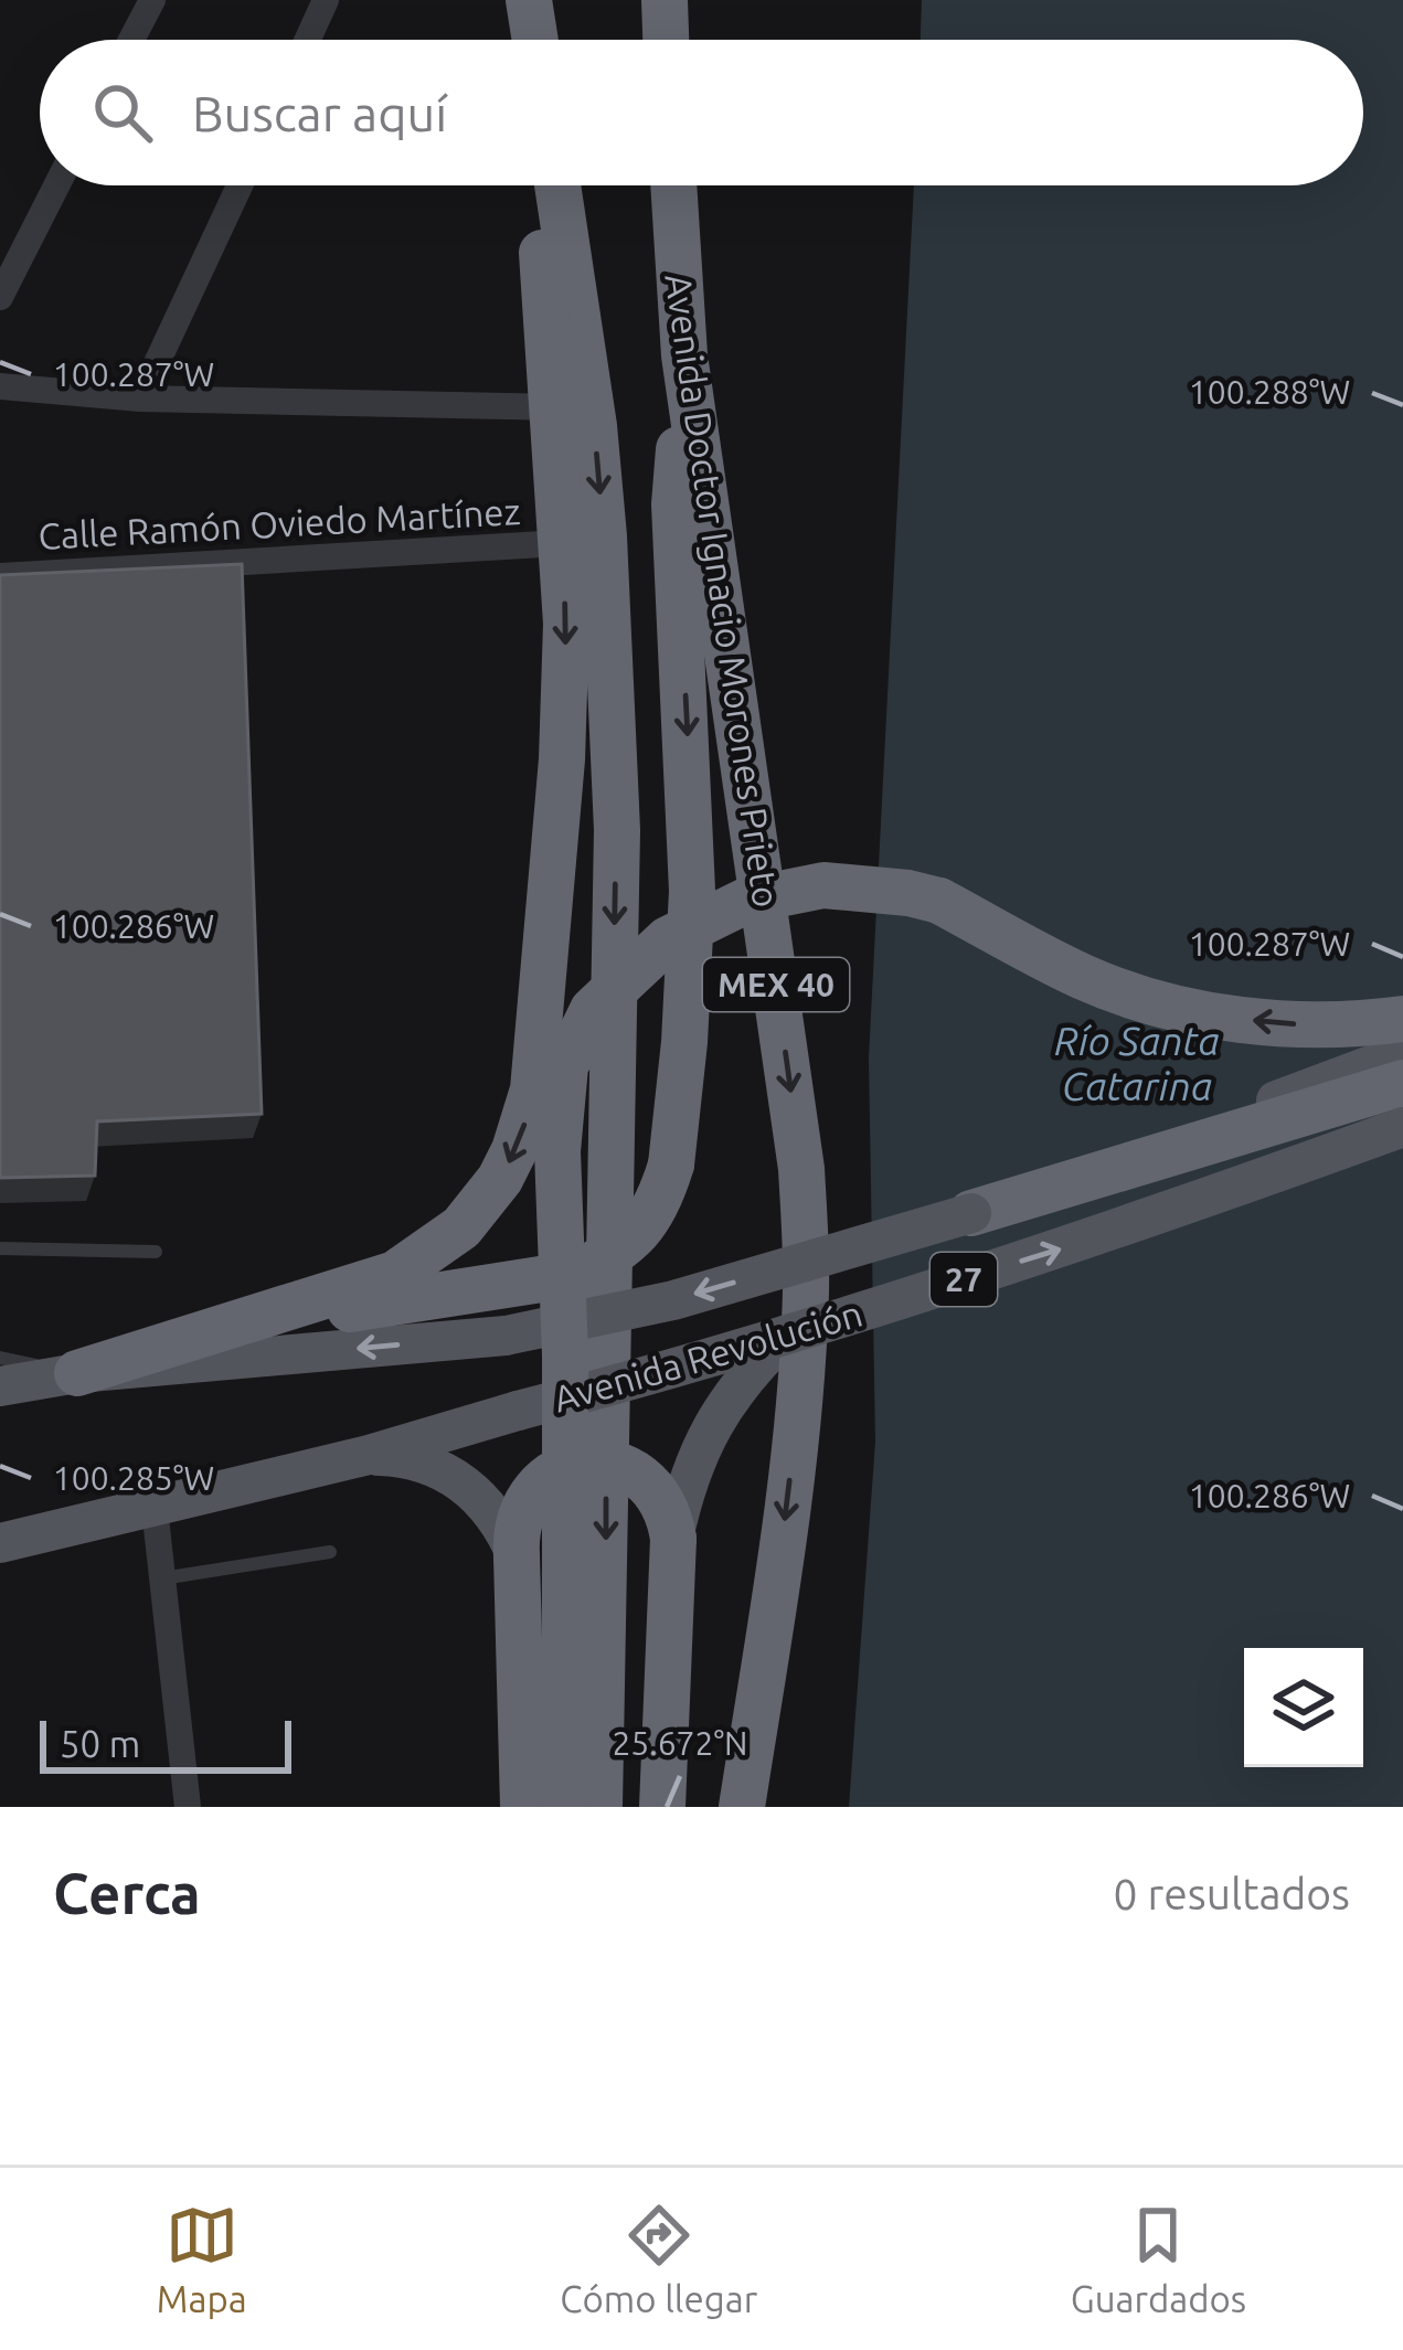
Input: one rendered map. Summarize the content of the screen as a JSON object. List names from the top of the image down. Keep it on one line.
{"streets":{"highway":["Avenida Doctor Ignacio Morones Prieto","MEX 40"],"main road":["27","Avenida Revolución"],"street":["Calle Ramón Oviedo Martínez"]},"water":["Río Santa Catarina"],"scale_bar":"50 m","page":{"search":"Buscar aquí","scale":"50 m","heading":["Cerca","0 resultados"],"nav":["Mapa","Cómo llegar","Guardados"]},"coordinates":["100.287°W","100.288°W","100.286°W","100.285°W","25.672°N"]}
